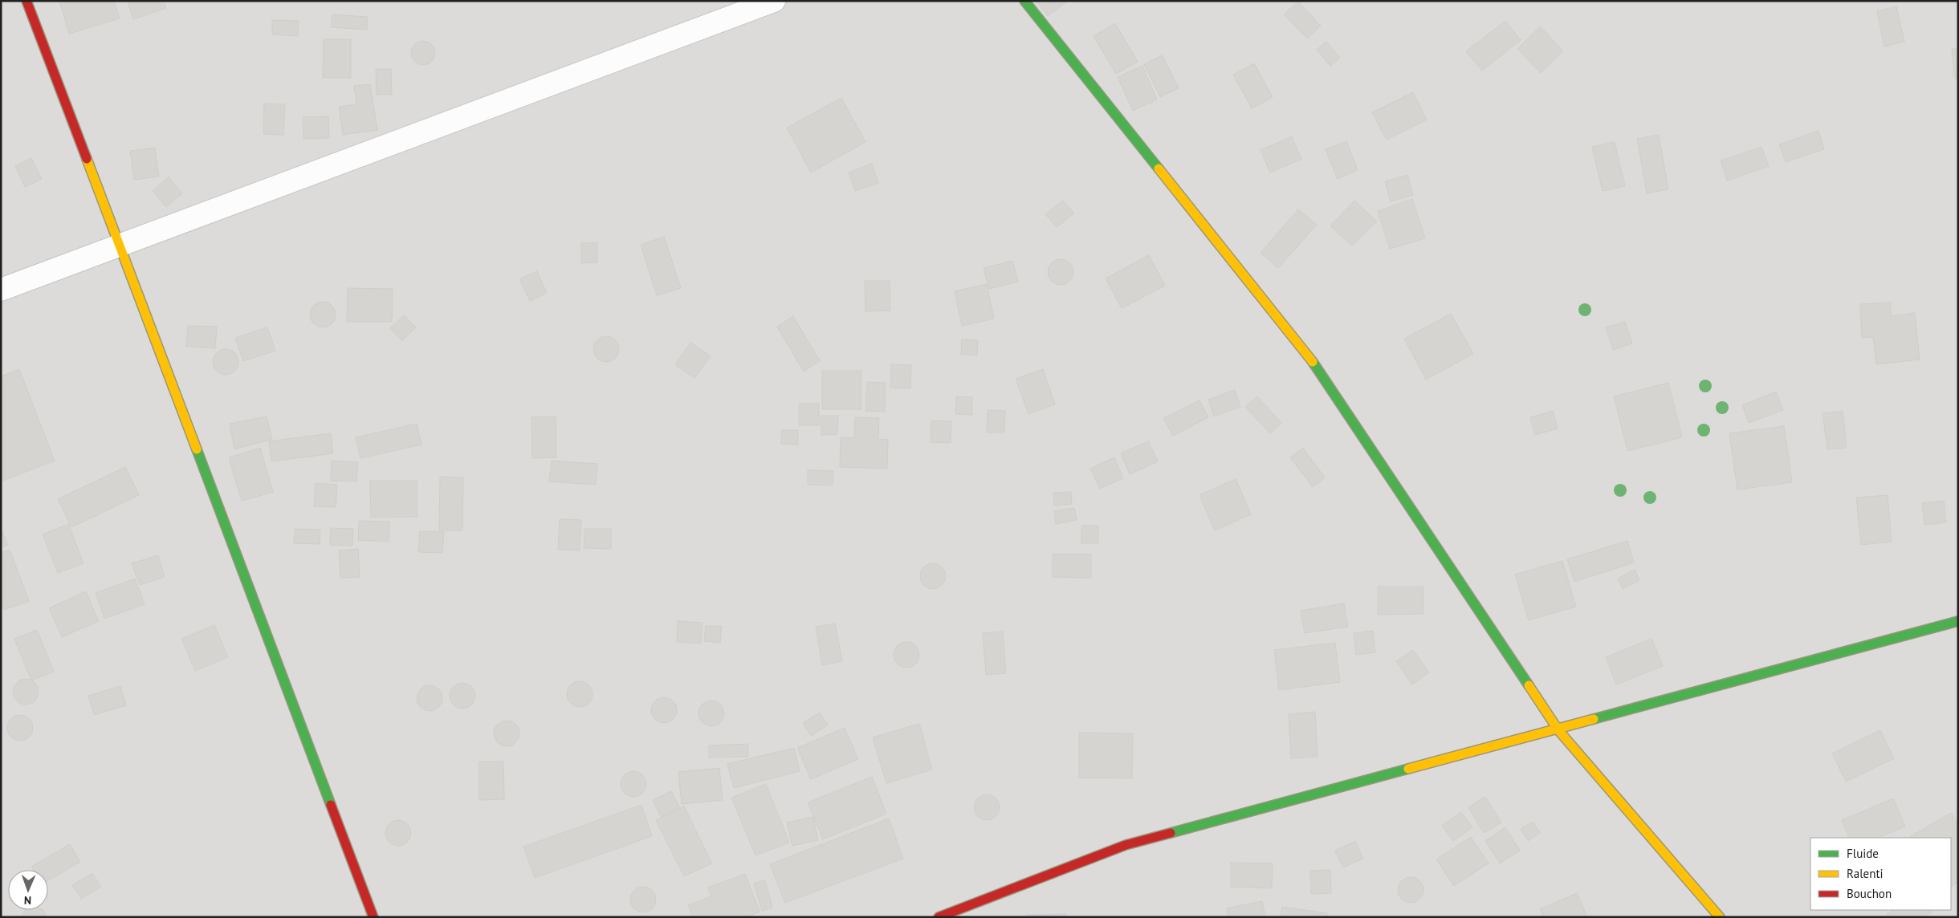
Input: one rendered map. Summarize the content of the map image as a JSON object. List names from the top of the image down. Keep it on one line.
{"legend":["Fluide","Ralenti","Bouchon"],"north":"bottom"}
